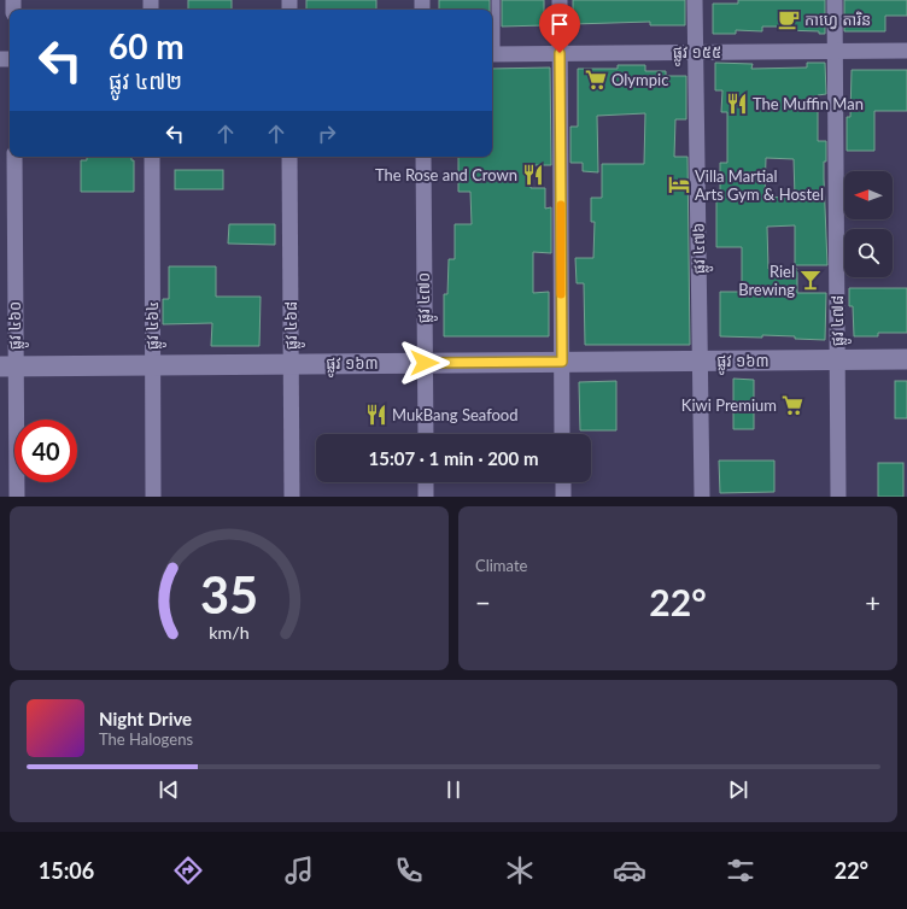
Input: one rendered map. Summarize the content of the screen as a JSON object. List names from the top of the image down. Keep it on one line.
{"streets":{"street":["ផ្លូវ ១៥៥","ផ្លូវ ៤៧៦","ផ្លូវ ៤៧០","ផ្លូវ ៤៧៨","ផ្លូវ ៤៦០","ផ្លូវ ៤៦៤","ផ្លូវ ៤៦៨","ផ្លូវ ១៦៣"]},"crossings":[["ផ្លូវ ១៥៥","ផ្លូវ ៤៧៦"],["ផ្លូវ ១៥៥","ផ្លូវ ៤៧៨"],["ផ្លូវ ៤៧៦","ផ្លូវ ១៦៣"],["ផ្លូវ ៤៧០","ផ្លូវ ១៦៣"],["ផ្លូវ ៤៧៨","ផ្លូវ ១៦៣"],["ផ្លូវ ៤៦០","ផ្លូវ ១៦៣"],["ផ្លូវ ៤៦៤","ផ្លូវ ១៦៣"],["ផ្លូវ ៤៦៨","ផ្លូវ ១៦៣"]],"places":{"cafe":["កាហ្វេ តារិន"],"supermarket":["Olympic","Kiwi Premium"],"restaurant":["The Muffin Man","The Rose and Crown","MukBang Seafood"],"hotel":["Villa Martial Arts Gym & Hostel"],"bar":["Riel Brewing"]},"north":"left","page":{"turn":["60 m","ផ្លូវ ៤៧២"],"limit":"40","trip":"15:07 · 1 min · 200 m","tile":"Climate","heat":["−","22°","+"],"song":["Night Drive","The Halogens"],"tabs":["15:06","22°"],"gauge":["35","km/h"]}}
